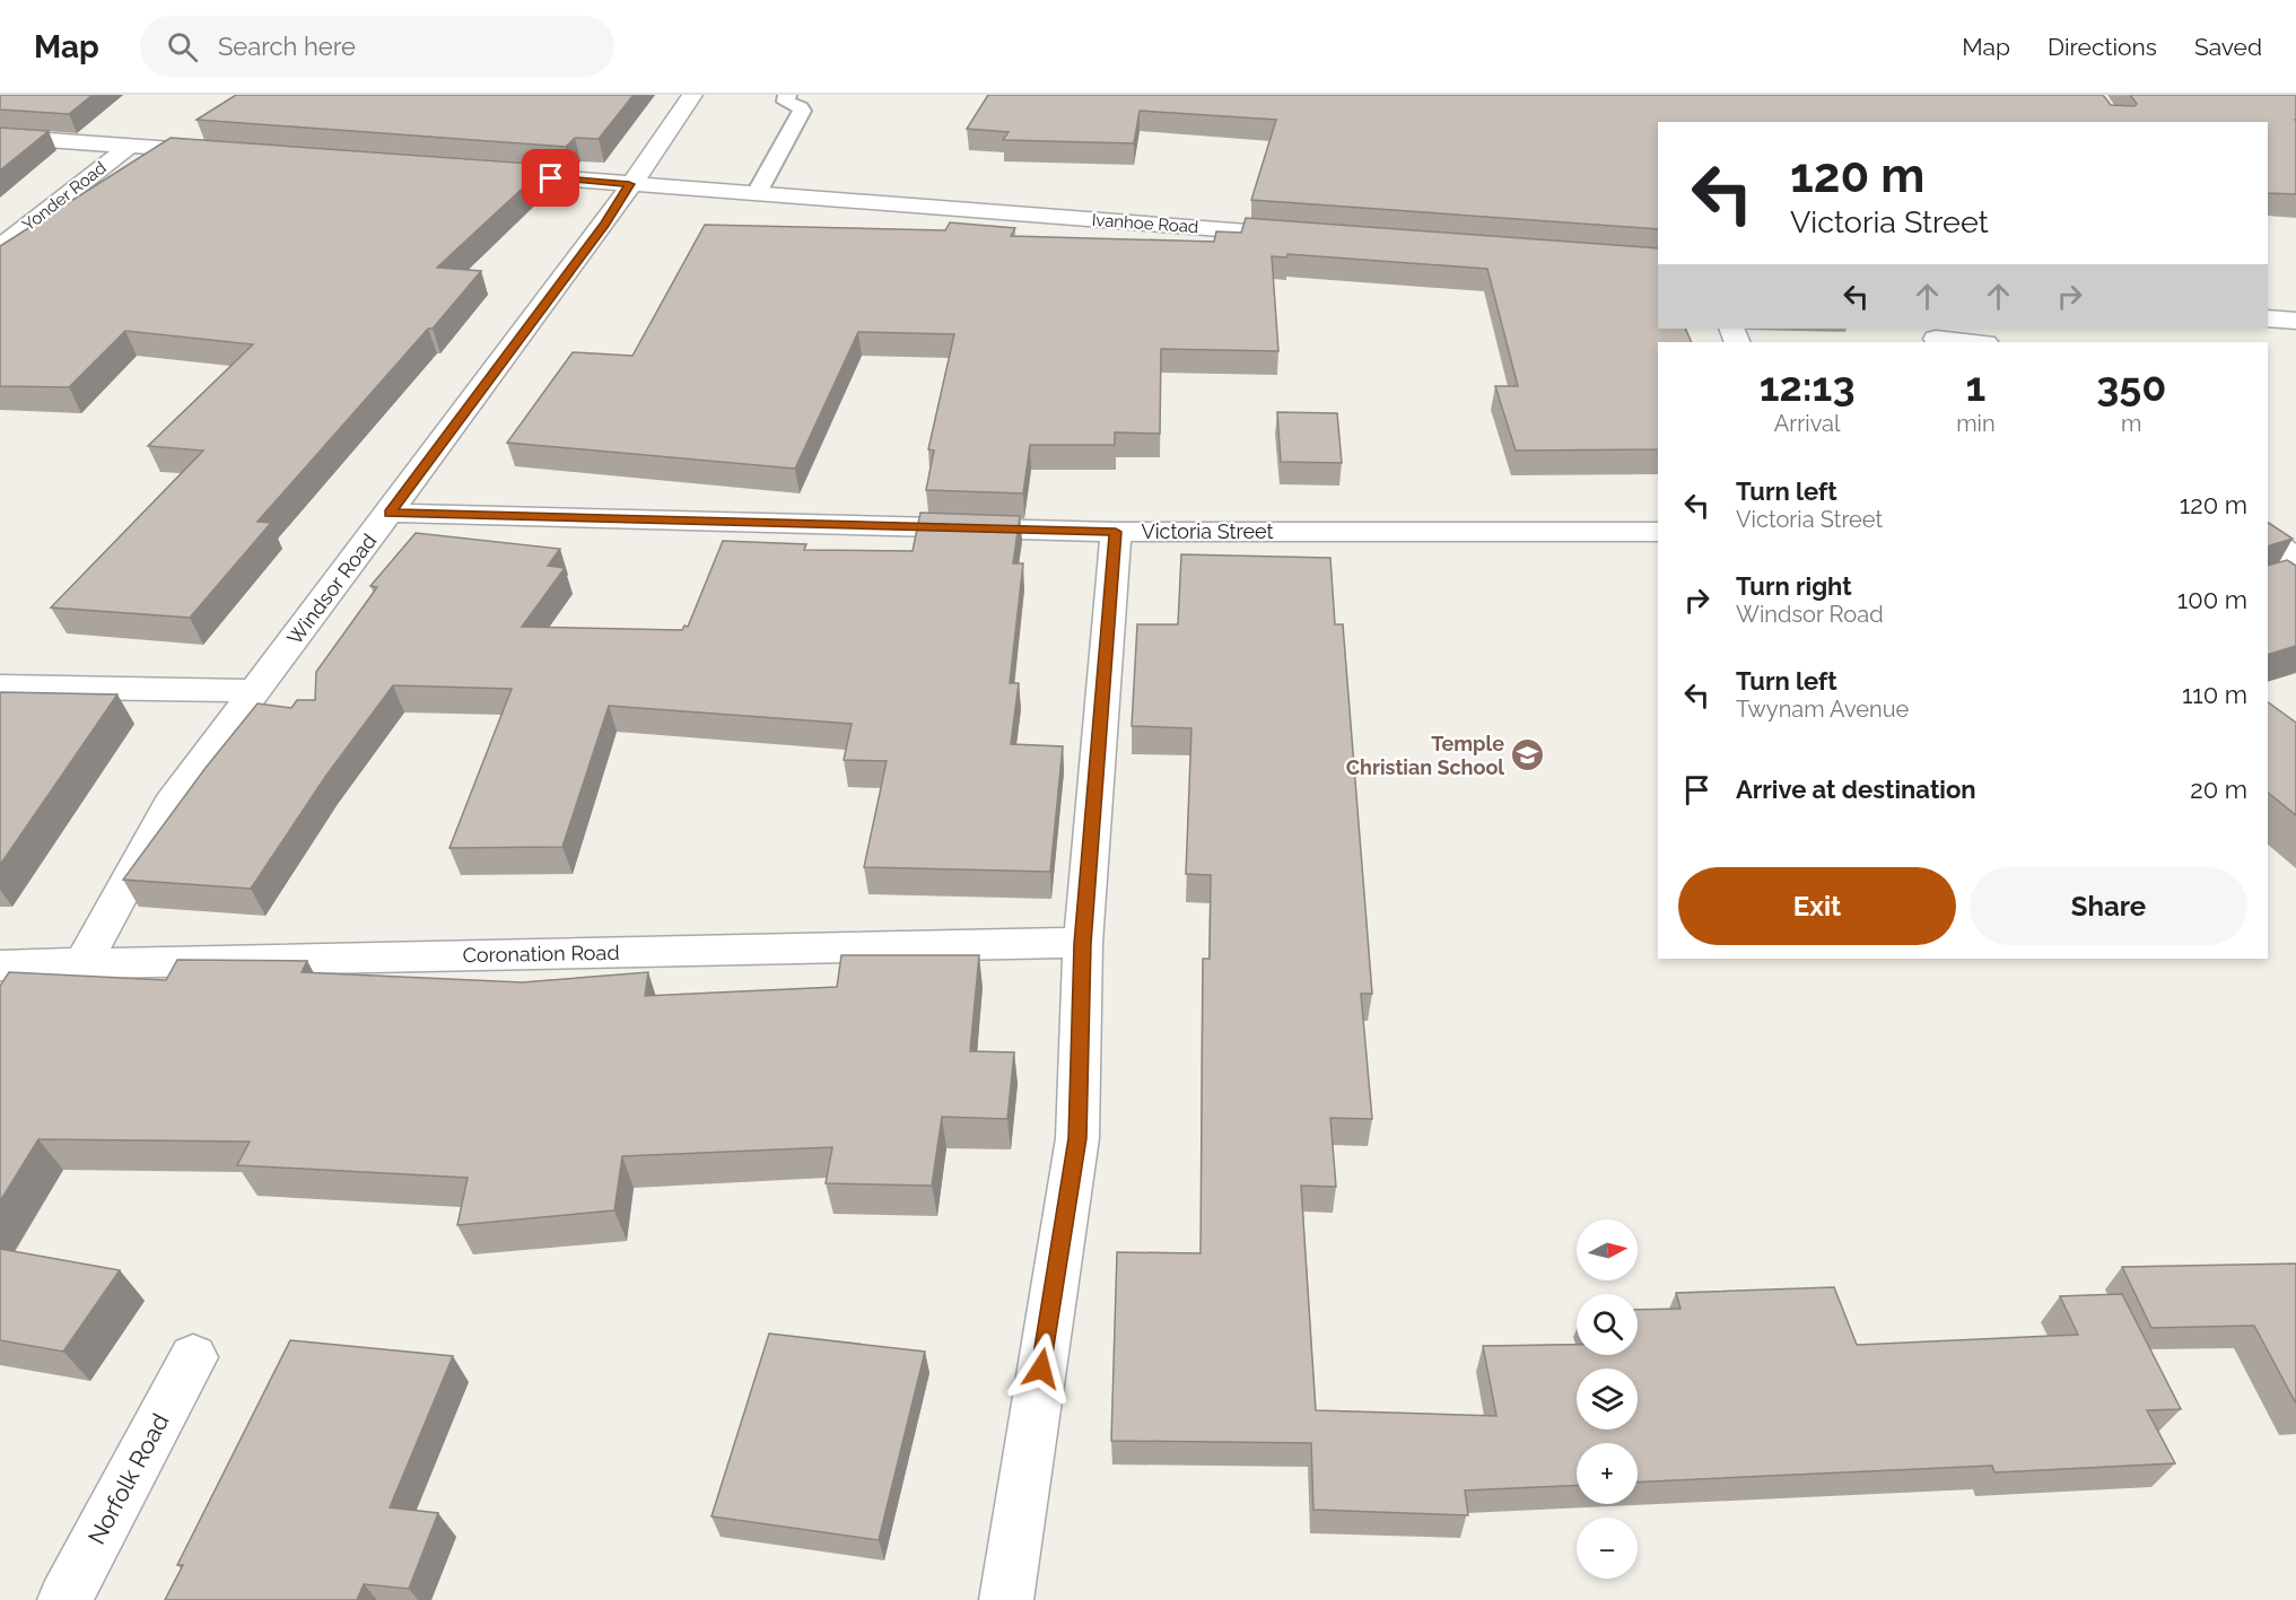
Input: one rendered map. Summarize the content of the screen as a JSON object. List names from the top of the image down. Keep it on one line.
{"streets":{"street":["Yonder Road","Ivanhoe Road","Victoria Street","Windsor Road","Coronation Road","Norfolk Road"]},"crossings":[["Ivanhoe Road","Windsor Road"],["Victoria Street","Windsor Road"],["Windsor Road","Coronation Road"]],"places":{"school or university":["Temple Christian School"]},"north":"right","page":{"header":"Map","search":"Search here","nav":["Map","Directions","Saved"],"turn":["120 m","Victoria Street"],"eta":["12:13","Arrival","1","min","350","m"],"list":[{"name":"Turn left","note":"Victoria Street","value":"120 m"},{"name":"Turn right","note":"Windsor Road","value":"100 m"},{"name":"Turn left","note":"Twynam Avenue","value":"110 m"},{"name":"Arrive at destination","value":"20 m"}],"buttons":["Exit","Share"],"map_buttons":["+","−"]}}
